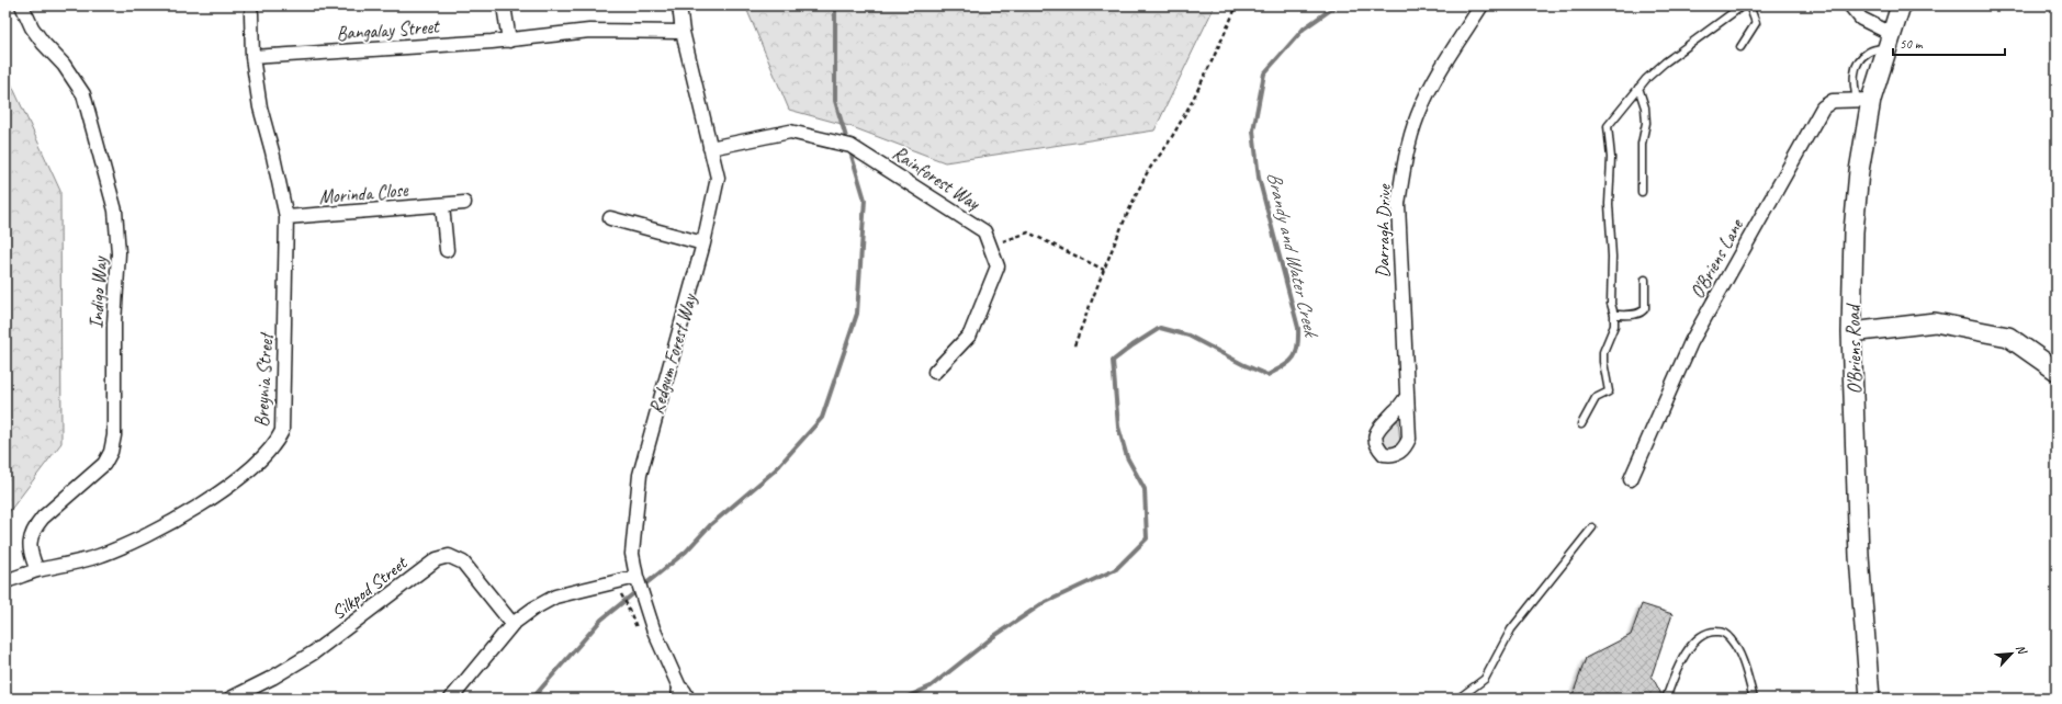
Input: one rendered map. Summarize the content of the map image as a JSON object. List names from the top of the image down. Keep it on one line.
{"streets":{"street":["Bangalay Street","Rainforest Way","Morinda Close","Darragh Drive","O'Briens Lane","Indigo Way","O'Briens Road","Redgum Forest Way","Breynia Street","Silkpod Street"]},"crossings":[["Bangalay Street","Redgum Forest Way"],["Bangalay Street","Breynia Street"],["Rainforest Way","Redgum Forest Way"],["Morinda Close","Breynia Street"],["O'Briens Lane","O'Briens Road"],["Indigo Way","Breynia Street"]],"water":["Brandy and Water Creek"],"scale_bar":"50 m","north":"top right"}
